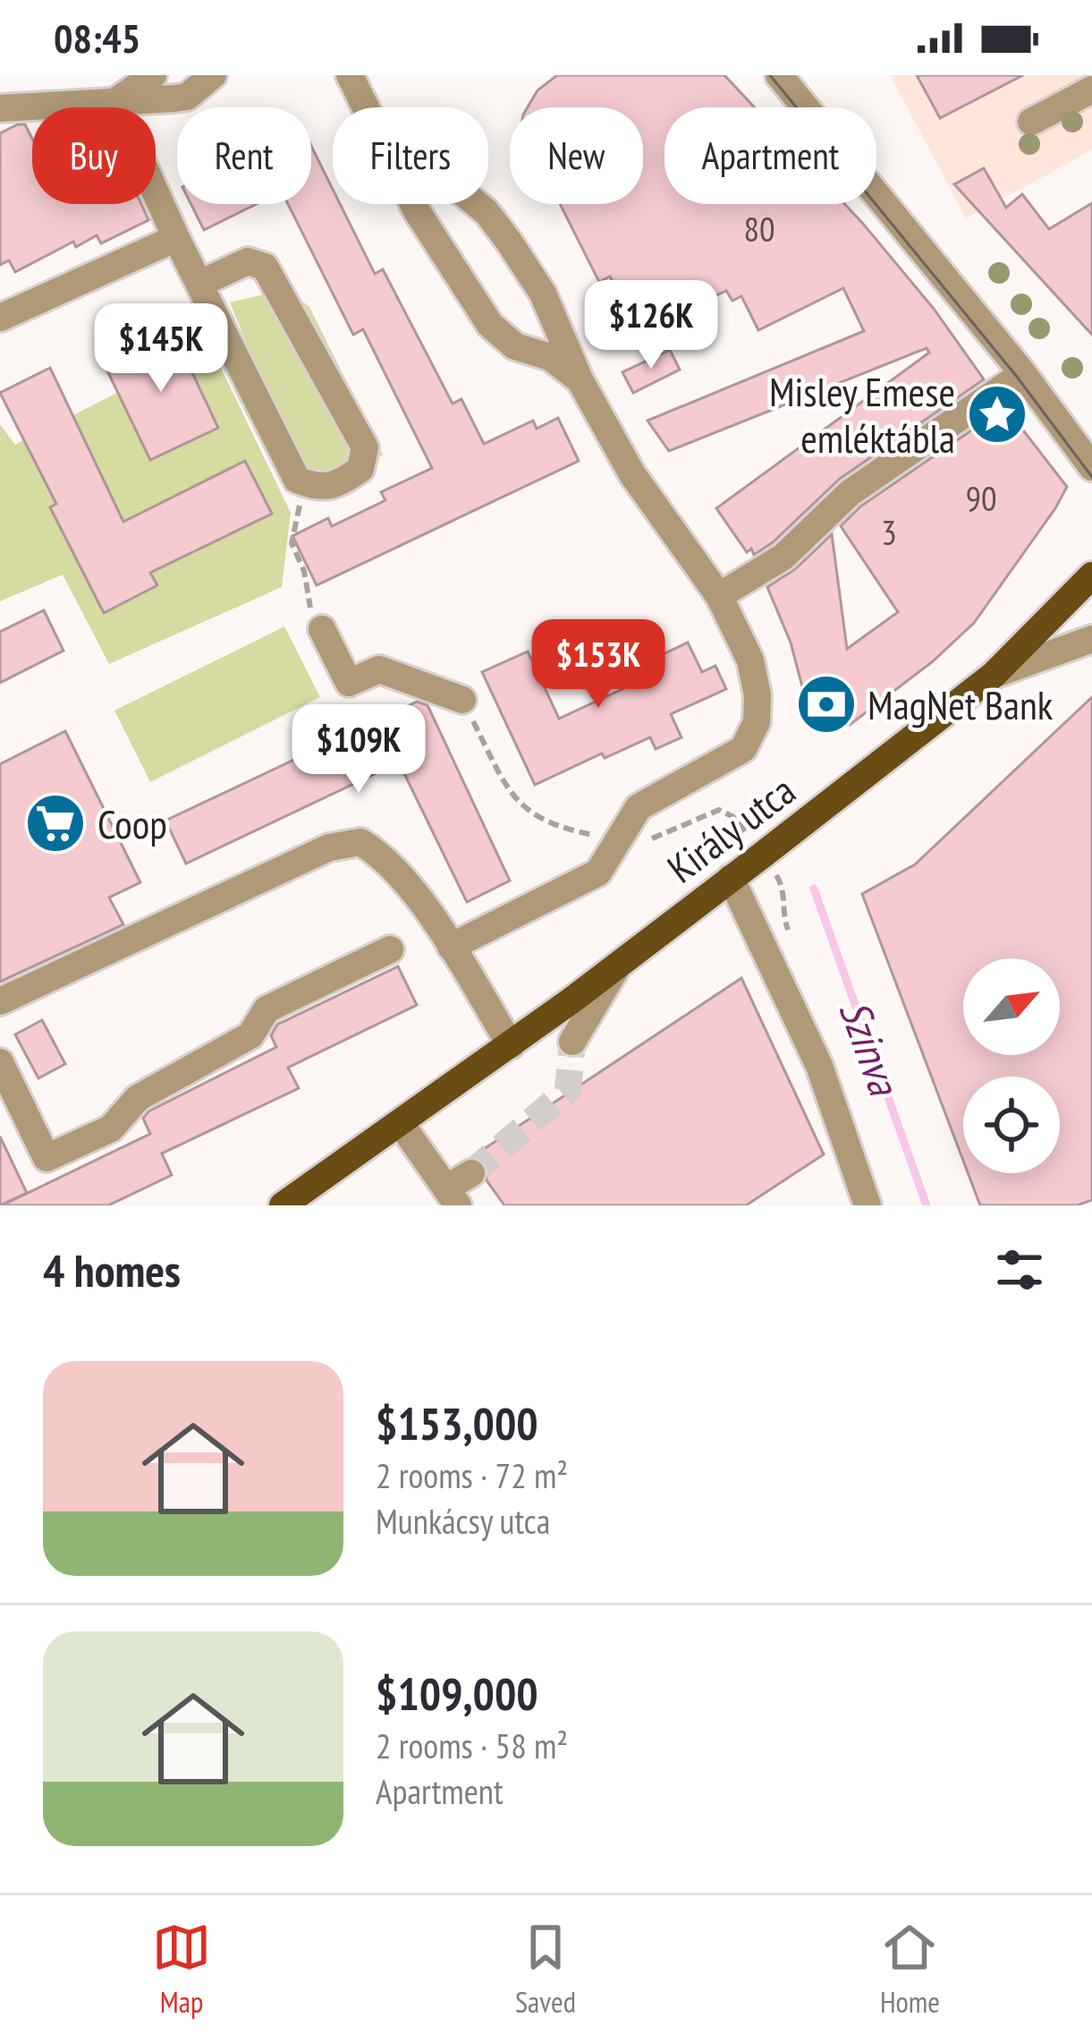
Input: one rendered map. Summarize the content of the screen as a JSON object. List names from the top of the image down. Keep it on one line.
{"streets":{"main road":["Király utca"]},"water":["Szinva"],"places":{"place":["Misley Emese emléktábla"],"bank":["MagNet Bank"],"supermarket":["Coop"]},"house_numbers":["80","90","3"],"north":"top right","page":{"status":"08:45","chip":["Buy","Rent","Filters","New","Apartment"],"price":["$126K","$145K","$153K","$109K"],"heading":"4 homes","list":[{"name":"$153,000","note":"2 rooms · 72 m² · Munkácsy utca"},{"name":"$109,000","note":"2 rooms · 58 m² · Apartment"}],"tabs":["Map","Saved","Home"]}}
